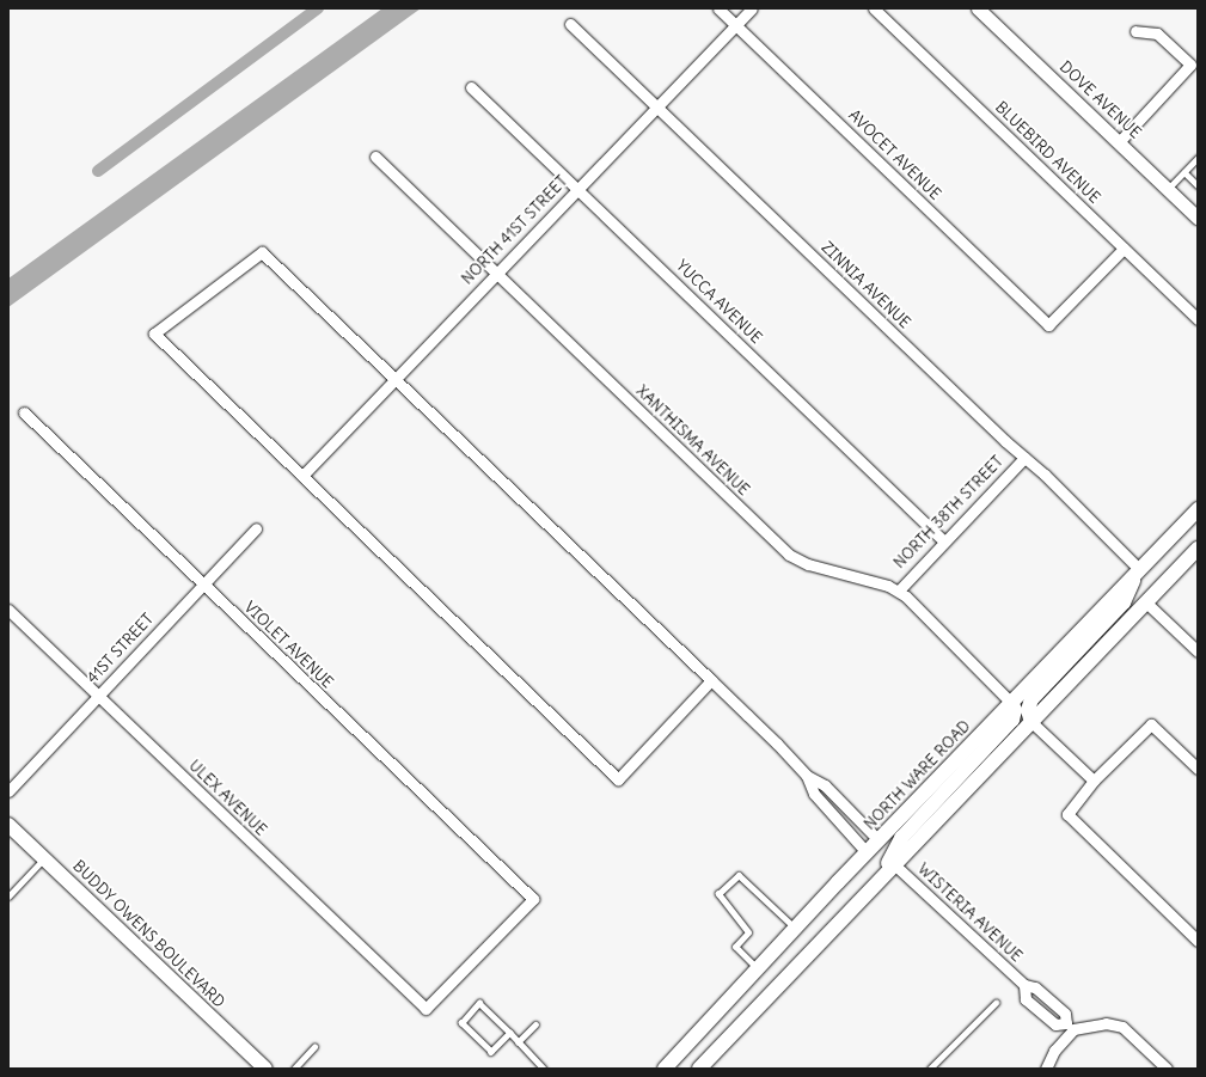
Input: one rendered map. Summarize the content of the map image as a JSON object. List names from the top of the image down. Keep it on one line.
{"streets":{"main road":["NORTH WARE ROAD","BUDDY OWENS BOULEVARD"],"street":["DOVE AVENUE","BLUEBIRD AVENUE","AVOCET AVENUE","NORTH 41ST STREET","ZINNIA AVENUE","YUCCA AVENUE","XANTHISMA AVENUE","NORTH 38TH STREET","VIOLET AVENUE","41ST STREET","ULEX AVENUE","WISTERIA AVENUE"]},"crossings":[["BLUEBIRD AVENUE","AVOCET AVENUE"],["AVOCET AVENUE","NORTH 41ST STREET"],["NORTH 41ST STREET","ZINNIA AVENUE"],["NORTH 41ST STREET","YUCCA AVENUE"],["NORTH 41ST STREET","XANTHISMA AVENUE"],["ZINNIA AVENUE","NORTH 38TH STREET"],["ZINNIA AVENUE","NORTH WARE ROAD"],["YUCCA AVENUE","NORTH 38TH STREET"],["XANTHISMA AVENUE","NORTH 38TH STREET"],["XANTHISMA AVENUE","NORTH WARE ROAD"],["VIOLET AVENUE","41ST STREET"],["VIOLET AVENUE","ULEX AVENUE"],["41ST STREET","ULEX AVENUE"]]}
